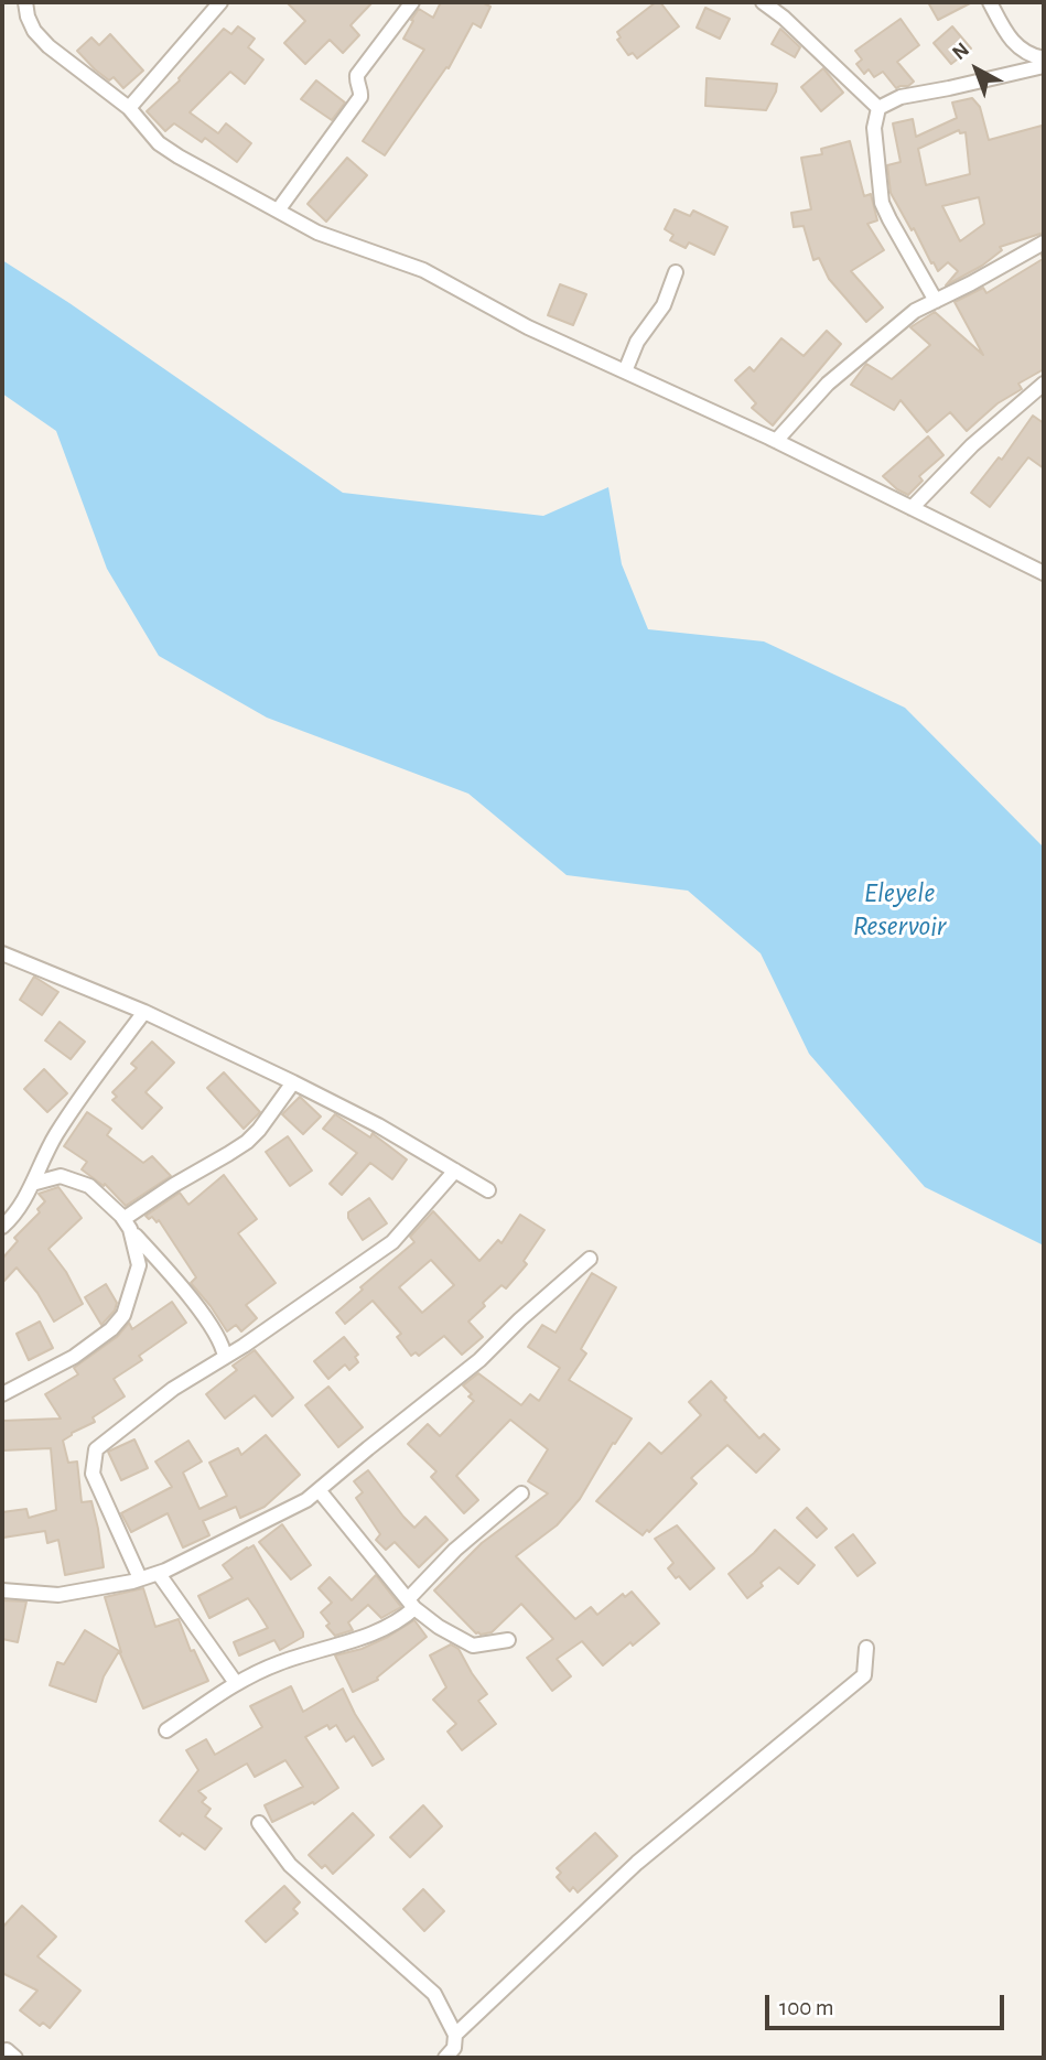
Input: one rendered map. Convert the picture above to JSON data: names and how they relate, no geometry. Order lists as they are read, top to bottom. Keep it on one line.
{"water":["Eleyele Reservoir"],"scale_bar":"100 m","north":"top left"}
